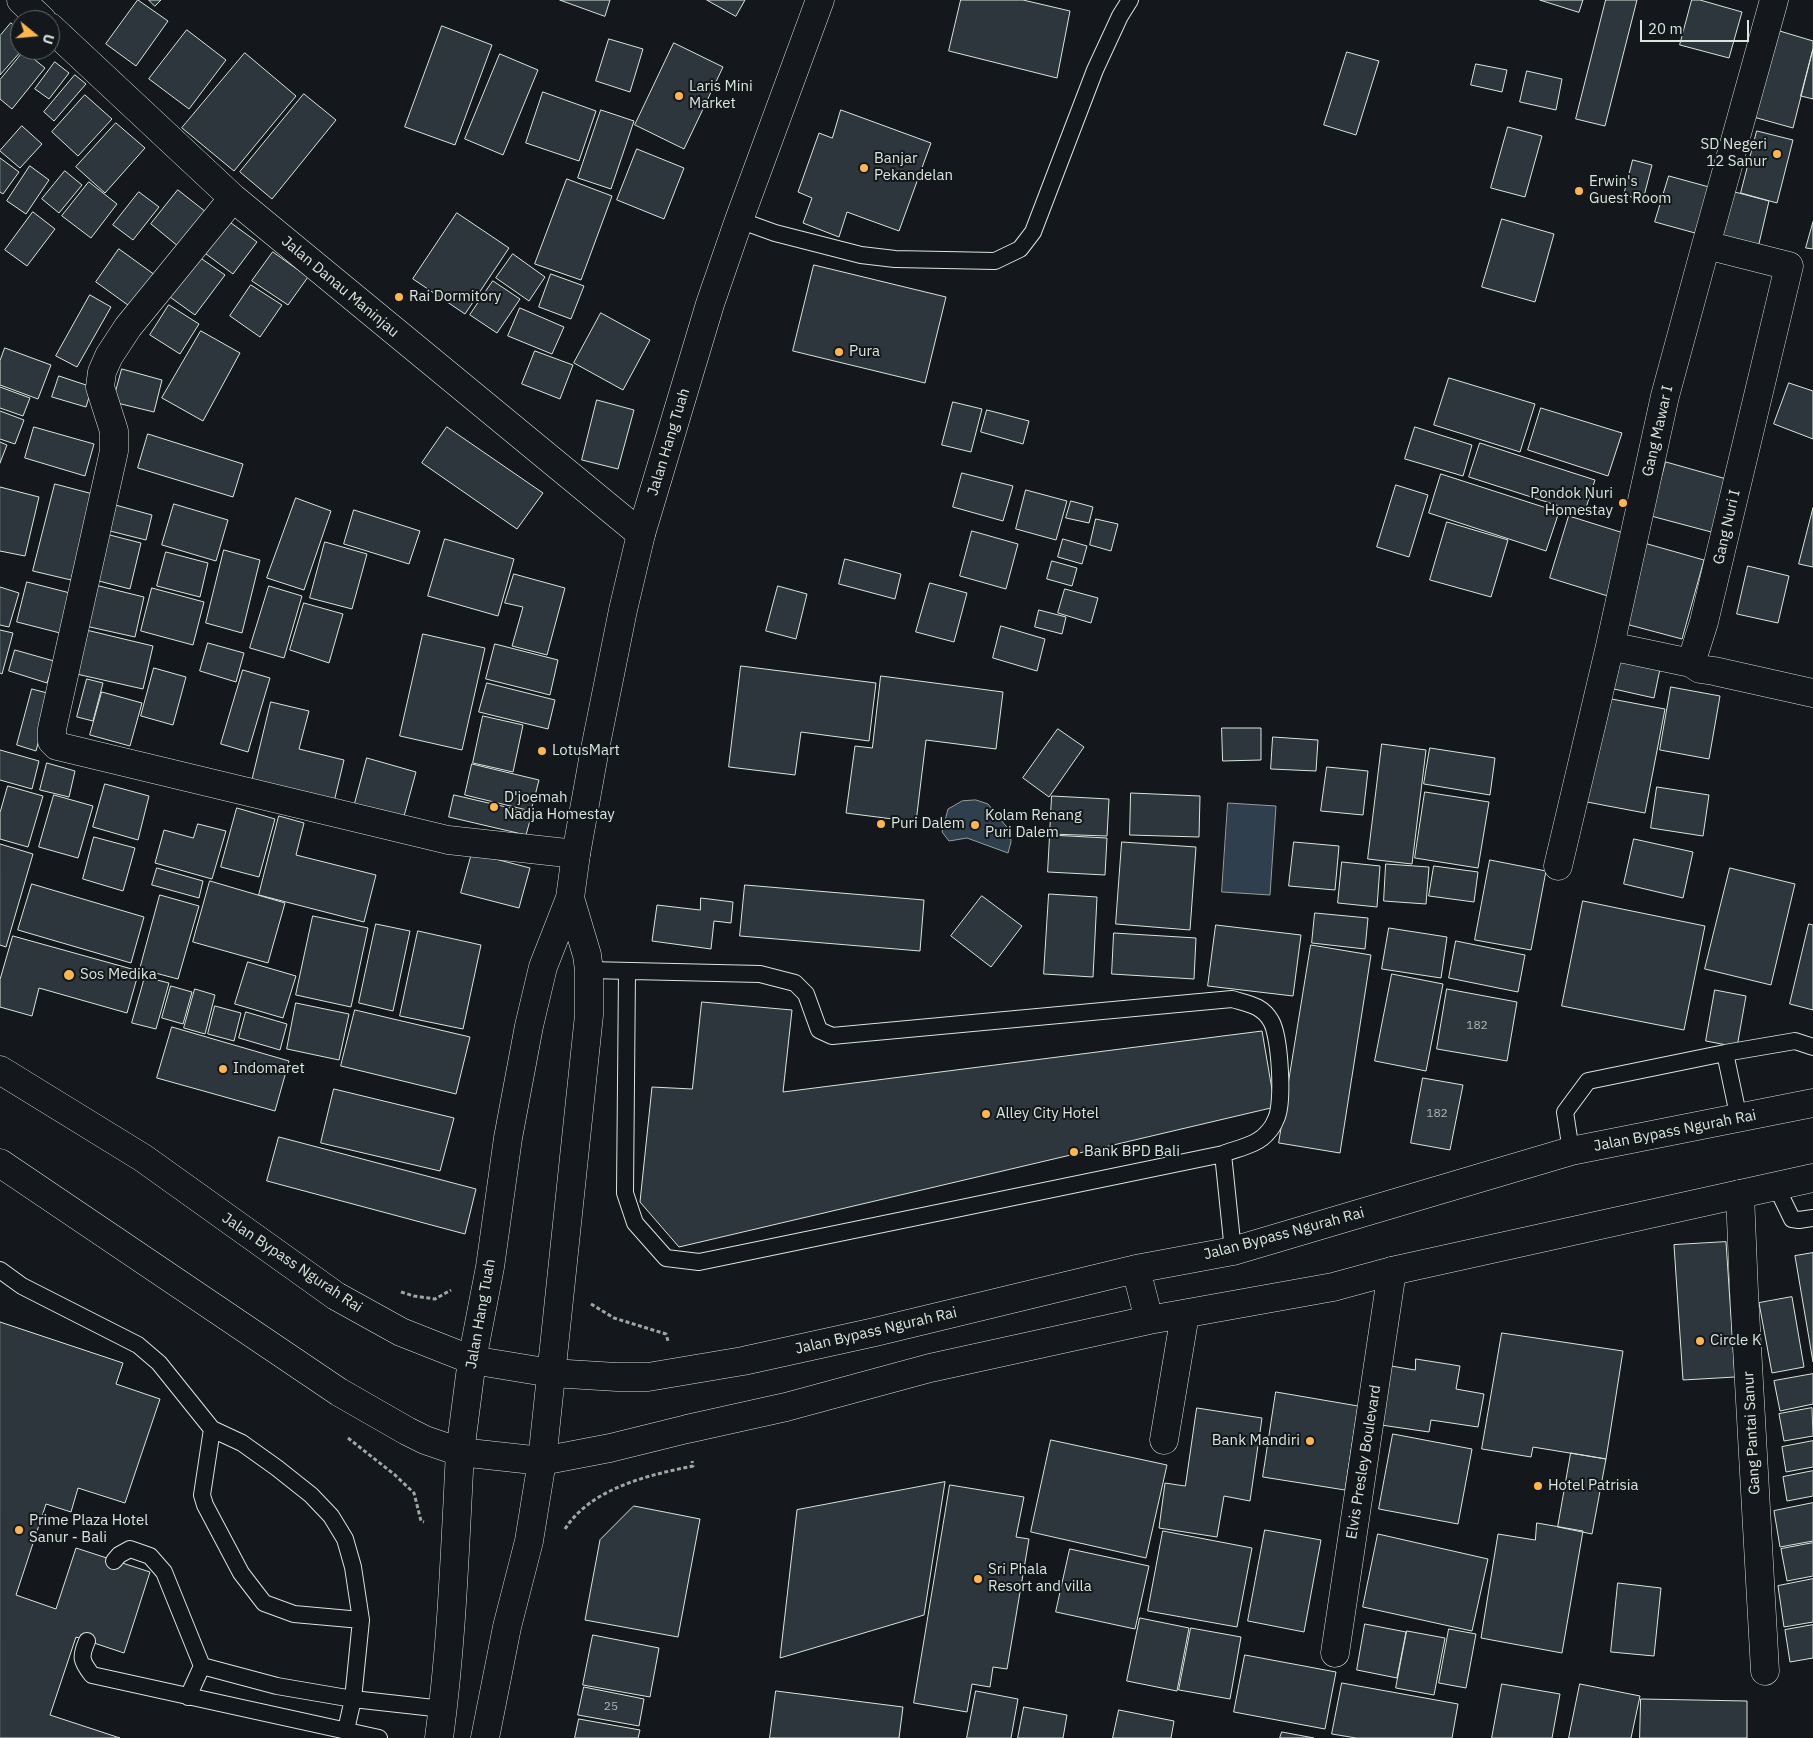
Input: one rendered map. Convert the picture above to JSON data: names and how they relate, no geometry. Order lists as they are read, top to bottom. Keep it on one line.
{"streets":{"main road":["Jalan Danau Maninjau","Gang Mawar I","Jalan Hang Tuah","Gang Nuri I","Jalan Bypass Ngurah Rai","Gang Pantai Sanur","Elvis Presley Boulevard"]},"crossings":[["Jalan Danau Maninjau","Jalan Hang Tuah"],["Gang Mawar I","Gang Nuri I"],["Jalan Hang Tuah","Jalan Bypass Ngurah Rai"]],"places":["Laris Mini Market","SD Negeri 12 Sanur","Banjar Pekandelan","Erwin's Guest Room","Rai Dormitory","Pura","Pondok Nuri Homestay","LotusMart","D'joemah Nadja Homestay","Puri Dalem","Kolam Renang Puri Dalem","Sos Medika","Indomaret","Alley City Hotel","Bank BPD Bali","Circle K","Bank Mandiri","Hotel Patrisia","Prime Plaza Hotel Sanur - Bali","Sri Phala Resort and villa"],"house_numbers":["182","182","25"],"scale_bar":"20 m","north":"right"}
